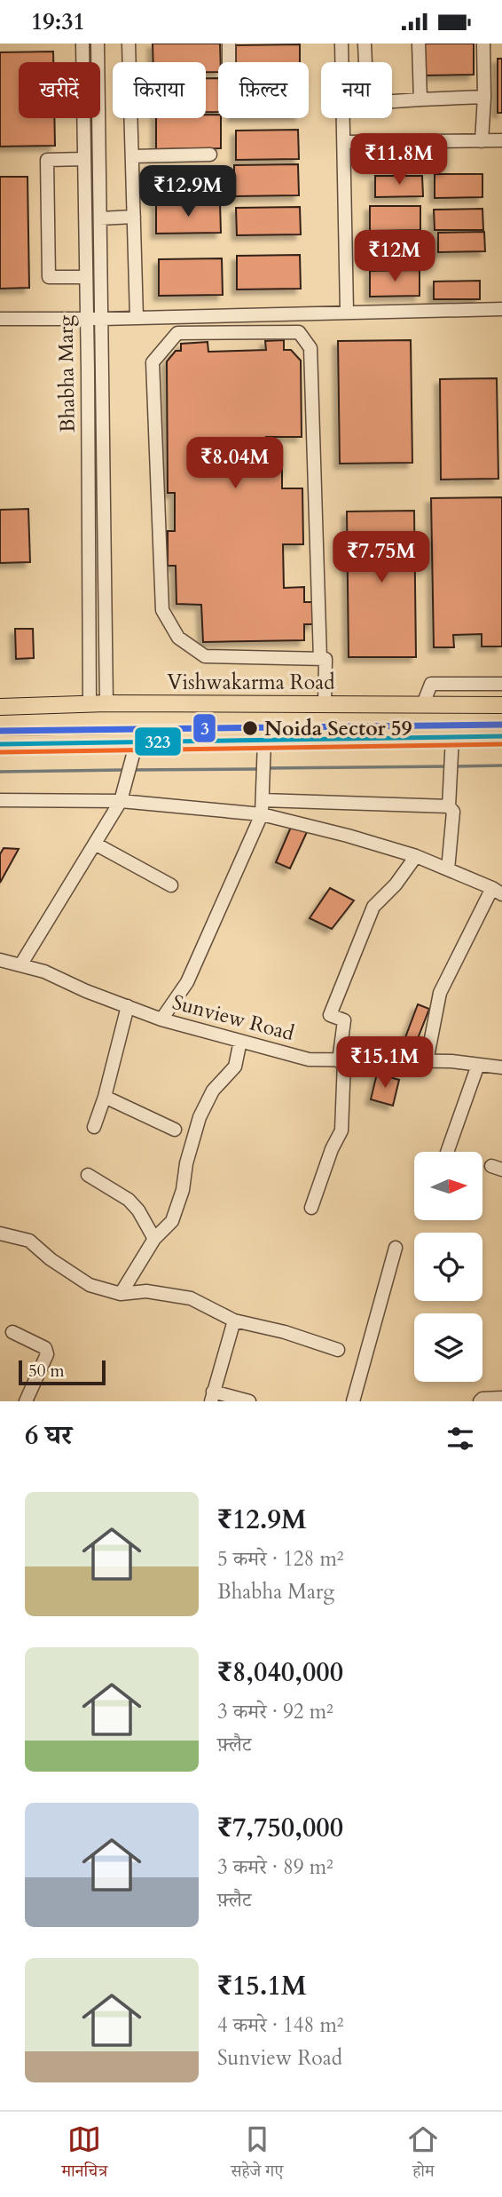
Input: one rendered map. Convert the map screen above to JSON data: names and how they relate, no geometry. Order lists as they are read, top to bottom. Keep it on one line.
{"streets":{"main road":["Vishwakarma Road"],"street":["Bhabha Marg","Sunview Road"]},"crossings":[["Bhabha Marg","Vishwakarma Road"]],"places":["Noida Sector 59"],"lines":["metro line 3","transit line 323"],"scale_bar":"50 m","north":"right","page":{"status":"19:31","chip":["खरीदें","किराया","फ़िल्टर","नया"],"price":["₹11.8M","₹12.9M","₹12M","₹8.04M","₹7.75M","₹15.1M"],"scale":"50 m","heading":"6 घर","list":[{"name":"₹12.9M","note":"5 कमरे · 128 m² · Bhabha Marg"},{"name":"₹8,040,000","note":"3 कमरे · 92 m² · फ़्लैट"},{"name":"₹7,750,000","note":"3 कमरे · 89 m² · फ़्लैट"},{"name":"₹15.1M","note":"4 कमरे · 148 m² · Sunview Road"}],"tabs":["मानचित्र","सहेजे गए","होम"]}}
